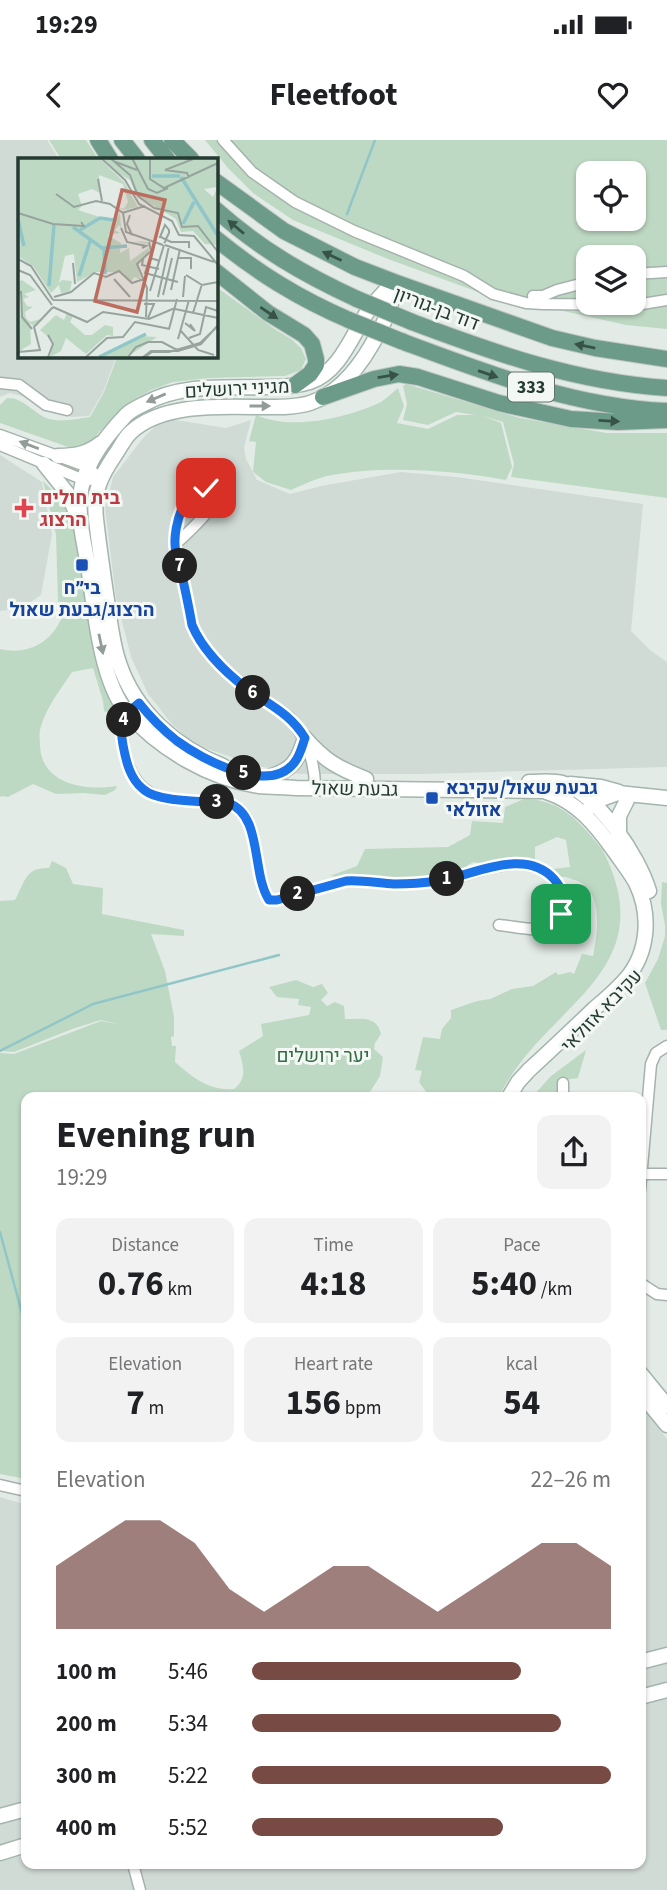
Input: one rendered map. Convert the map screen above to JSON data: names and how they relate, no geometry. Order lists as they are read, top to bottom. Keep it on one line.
{"streets":{"main road":["דוד בן-גוריון","333"],"street":["מגיני ירושלים","גבעת שאול","עקיבא אזולאי"]},"crossings":[["מגיני ירושלים","גבעת שאול"],["גבעת שאול","עקיבא אזולאי"]],"parks":["יער ירושלים"],"places":{"health":["בית חולים הרצוג"],"transit":["בי״ח הרצוג/גבעת שאול","גבעת שאול/עקיבא אזולאי"]},"page":{"status":"19:29","header":"Fleetfoot","pins":["7","6","4","5","3","1","2"],"heading":["Evening run","19:29"],"stats":[["Distance","0.76 km"],["Time","4:18"],["Pace","5:40 /km"],["Elevation","7 m"],["Heart rate","156 bpm"],["kcal","54"]],"chart":["Elevation","22–26 m"],"list":[{"name":"100 m","note":"5:46"},{"name":"200 m","note":"5:34"},{"name":"300 m","note":"5:22"},{"name":"400 m","note":"5:52"}]}}
